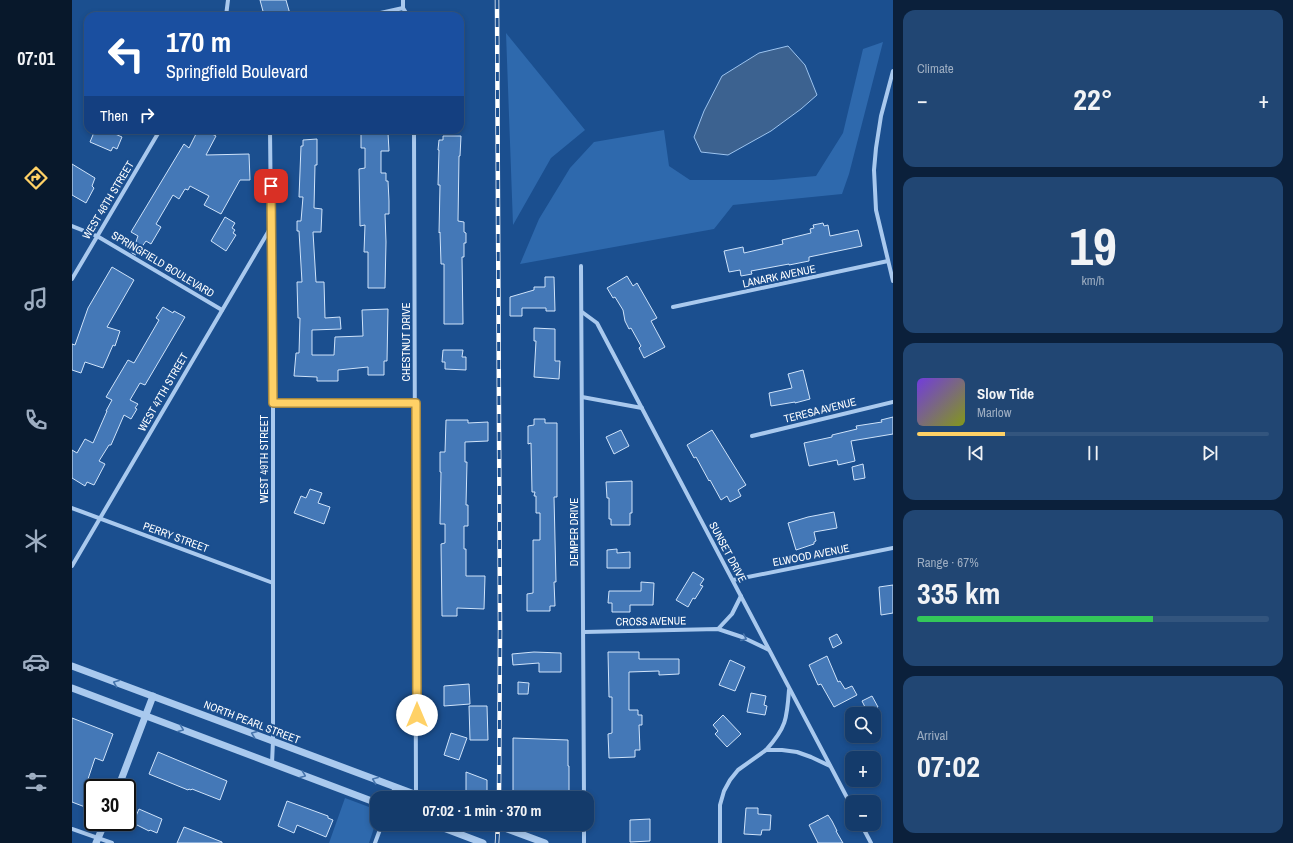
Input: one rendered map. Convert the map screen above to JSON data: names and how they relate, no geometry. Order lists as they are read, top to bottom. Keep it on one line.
{"streets":{"street":["WEST 46TH STREET","SPRINGFIELD BOULEVARD","LANARK AVENUE","CHESTNUT DRIVE","WEST 47TH STREET","TERESA AVENUE","WEST 49TH STREET","DEMPER DRIVE","PERRY STREET","SUNSET DRIVE","ELWOOD AVENUE","CROSS AVENUE","NORTH PEARL STREET"]},"crossings":[["WEST 46TH STREET","SPRINGFIELD BOULEVARD"],["SPRINGFIELD BOULEVARD","WEST 47TH STREET"],["WEST 47TH STREET","WEST 49TH STREET"],["WEST 47TH STREET","PERRY STREET"],["WEST 49TH STREET","PERRY STREET"],["WEST 49TH STREET","NORTH PEARL STREET"],["DEMPER DRIVE","SUNSET DRIVE"],["DEMPER DRIVE","CROSS AVENUE"],["SUNSET DRIVE","ELWOOD AVENUE"],["SUNSET DRIVE","CROSS AVENUE"]],"page":{"tabs":"07:01","tile":["Climate",["19","km/h"],["Range · 67%","335 km"],["Arrival","07:02"]],"turn":["170 m","Springfield Boulevard"],"heat":["−","22°","+"],"then":"Then","song":["Slow Tide","Marlow"],"map_buttons":["+","−"],"limit":"30","trip":"07:02 · 1 min · 370 m"}}
